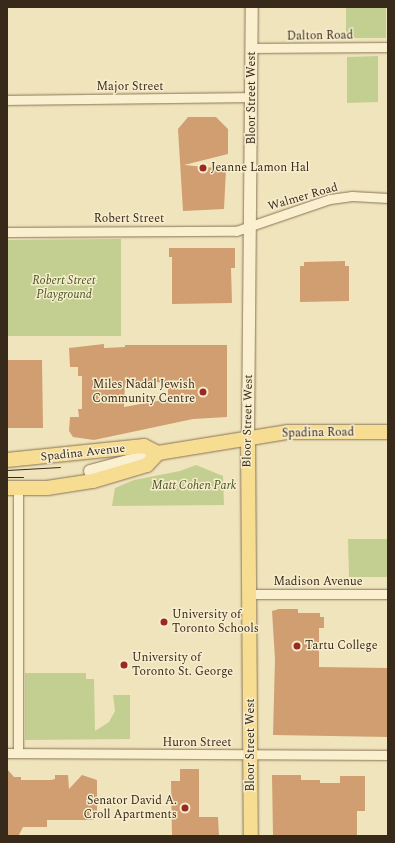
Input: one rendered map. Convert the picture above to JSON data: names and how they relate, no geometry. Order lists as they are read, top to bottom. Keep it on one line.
{"streets":{"main road":["Bloor Street West","Spadina Road","Spadina Avenue"],"street":["Dalton Road","Major Street","Walmer Road","Robert Street","Madison Avenue","Huron Street"]},"crossings":[["Dalton Road","Bloor Street West"],["Major Street","Bloor Street West"],["Bloor Street West","Walmer Road"],["Bloor Street West","Robert Street"],["Bloor Street West","Spadina Road"],["Bloor Street West","Spadina Avenue"],["Bloor Street West","Madison Avenue"],["Bloor Street West","Huron Street"],["Walmer Road","Robert Street"],["Spadina Road","Spadina Avenue"]],"parks":["Robert Street Playground","Matt Cohen Park"],"places":["Jeanne Lamon Hal","Miles Nadal Jewish Community Centre","University of Toronto Schools","Tartu College","University of Toronto St. George","Senator David A. Croll Apartments"]}
